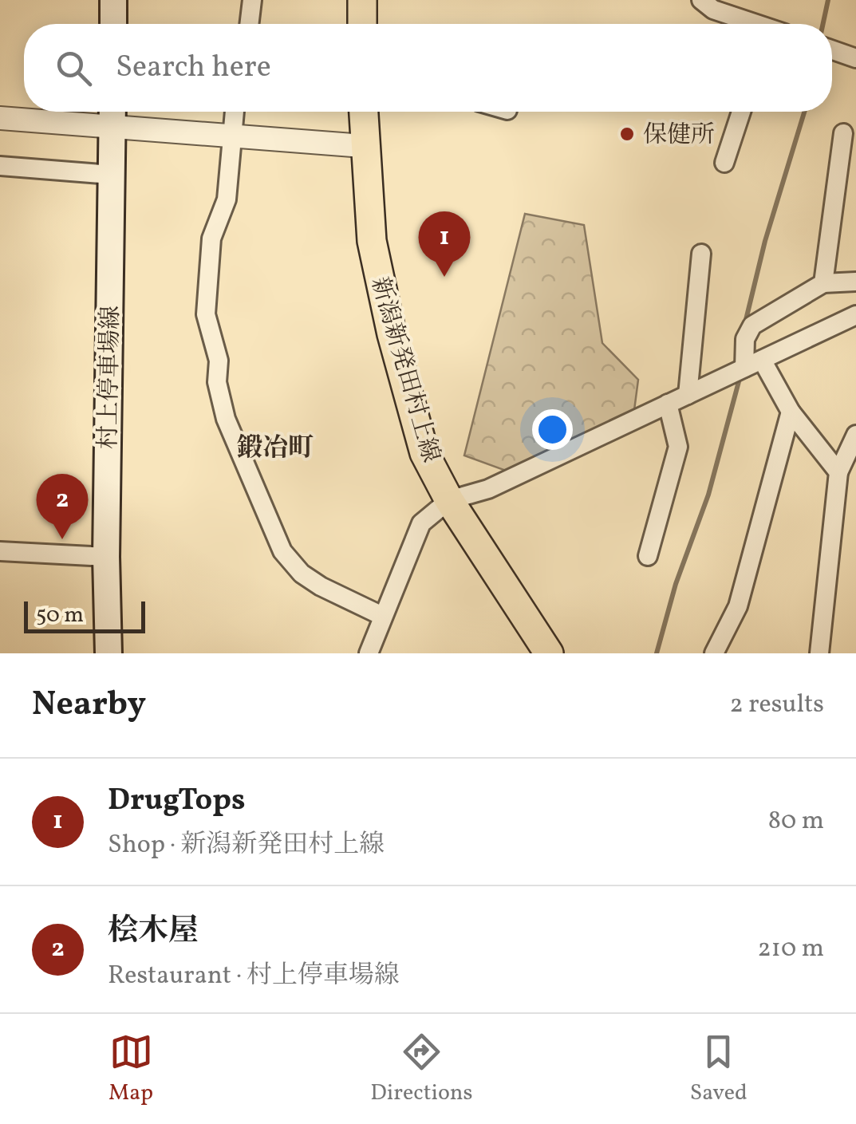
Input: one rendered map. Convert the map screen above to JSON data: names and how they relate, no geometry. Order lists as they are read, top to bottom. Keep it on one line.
{"streets":{"main road":["新潟新発田村上線","村上停車場線"]},"districts":["鍛冶町"],"places":["保健所"],"scale_bar":"50 m","page":{"search":"Search here","pins":["1","2"],"scale":"50 m","heading":["Nearby","2 results"],"list":[{"mark":"1","name":"DrugTops","note":"Shop · 新潟新発田村上線","value":"80 m"},{"mark":"2","name":"桧木屋","note":"Restaurant · 村上停車場線","value":"210 m"}],"nav":["Map","Directions","Saved"]}}
